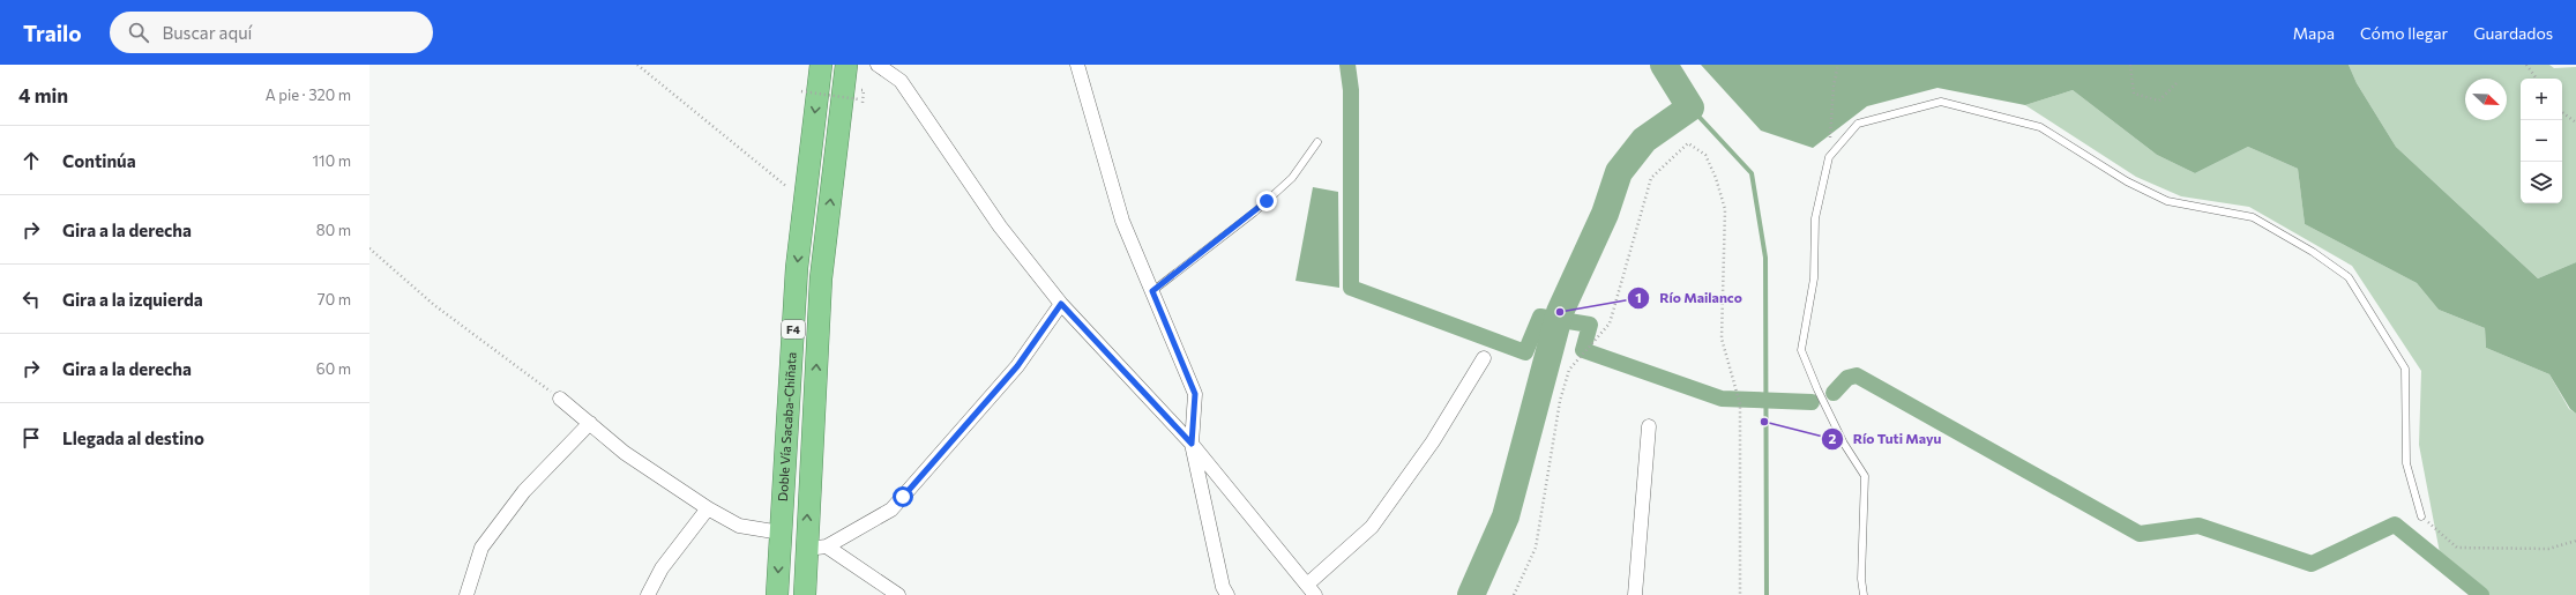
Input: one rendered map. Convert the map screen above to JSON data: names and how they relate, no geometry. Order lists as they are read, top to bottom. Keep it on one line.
{"streets":{"highway":["F4","Doble Vía Sacaba-Chiñata"]},"places":["Río Mailanco","Río Tuti Mayu"],"north":"bottom right","page":{"header":"Trailo","search":"Buscar aquí","nav":["Mapa","Cómo llegar","Guardados"],"heading":["4 min","A pie · 320 m"],"map_buttons":["+","−"],"list":[["Continúa","110 m"],["Gira a la derecha","80 m"],["Gira a la izquierda","70 m"],["Gira a la derecha","60 m"],"Llegada al destino"]}}
